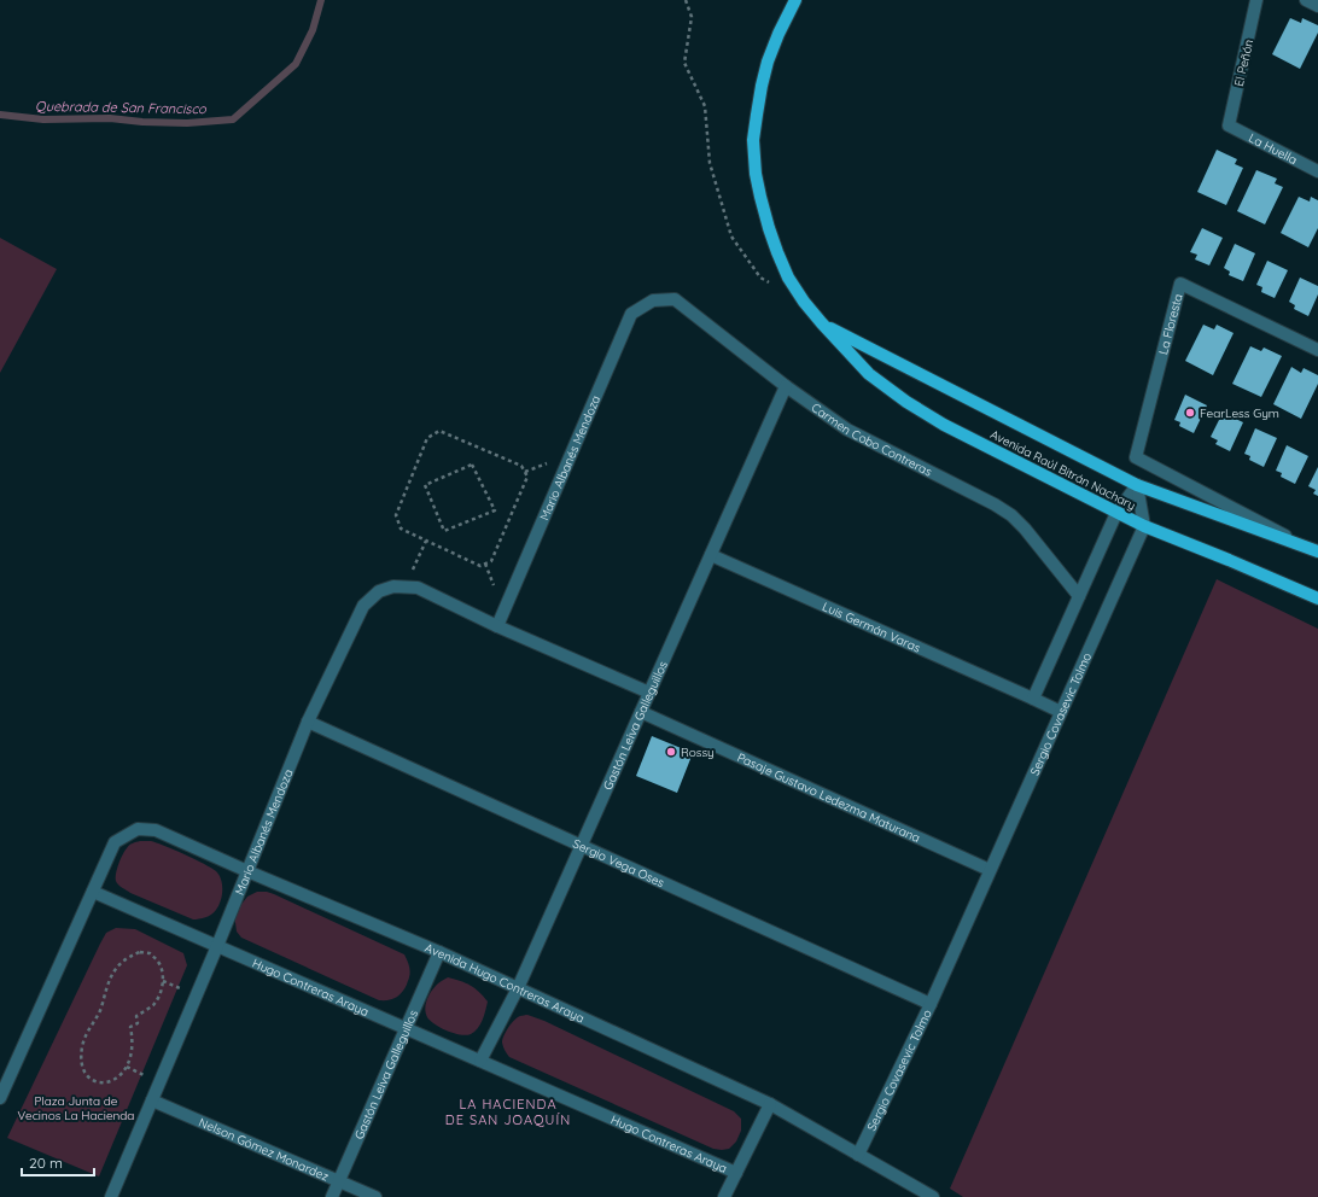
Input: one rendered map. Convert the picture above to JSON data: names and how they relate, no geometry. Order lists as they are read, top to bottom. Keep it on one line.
{"streets":{"main road":["Avenida Raúl Bitrán Nachary"],"street":["El Peñón","La Huella","La Floresta","Carmen Cobo Contreras","Mario Albanés Mendoza","Luis Germán Varas","Sergio Covasevic Tolmo","Gastón Leiva Galleguillos","Pasaje Gustavo Ledezma Maturana","Sergio Vega Oses","Avenida Hugo Contreras Araya","Hugo Contreras Araya","Nelson Gómez Monardez"]},"crossings":[["El Peñón","La Huella"],["La Floresta","Avenida Raúl Bitrán Nachary"],["Carmen Cobo Contreras","Mario Albanés Mendoza"],["Carmen Cobo Contreras","Gastón Leiva Galleguillos"],["Mario Albanés Mendoza","Gastón Leiva Galleguillos"],["Mario Albanés Mendoza","Sergio Vega Oses"],["Mario Albanés Mendoza","Avenida Hugo Contreras Araya"],["Mario Albanés Mendoza","Hugo Contreras Araya"],["Mario Albanés Mendoza","Nelson Gómez Monardez"],["Avenida Raúl Bitrán Nachary","Sergio Covasevic Tolmo"],["Luis Germán Varas","Sergio Covasevic Tolmo"],["Luis Germán Varas","Gastón Leiva Galleguillos"],["Sergio Covasevic Tolmo","Pasaje Gustavo Ledezma Maturana"],["Sergio Covasevic Tolmo","Sergio Vega Oses"],["Sergio Covasevic Tolmo","Avenida Hugo Contreras Araya"],["Gastón Leiva Galleguillos","Pasaje Gustavo Ledezma Maturana"],["Gastón Leiva Galleguillos","Sergio Vega Oses"],["Gastón Leiva Galleguillos","Avenida Hugo Contreras Araya"],["Gastón Leiva Galleguillos","Hugo Contreras Araya"],["Gastón Leiva Galleguillos","Nelson Gómez Monardez"],["Avenida Hugo Contreras Araya","Hugo Contreras Araya"]],"districts":["LA HACIENDA DE SAN JOAQUÍN"],"water":["Quebrada de San Francisco"],"parks":["Plaza Junta de Vecinos La Hacienda"],"places":["FearLess Gym","Rossy"],"scale_bar":"20 m"}
